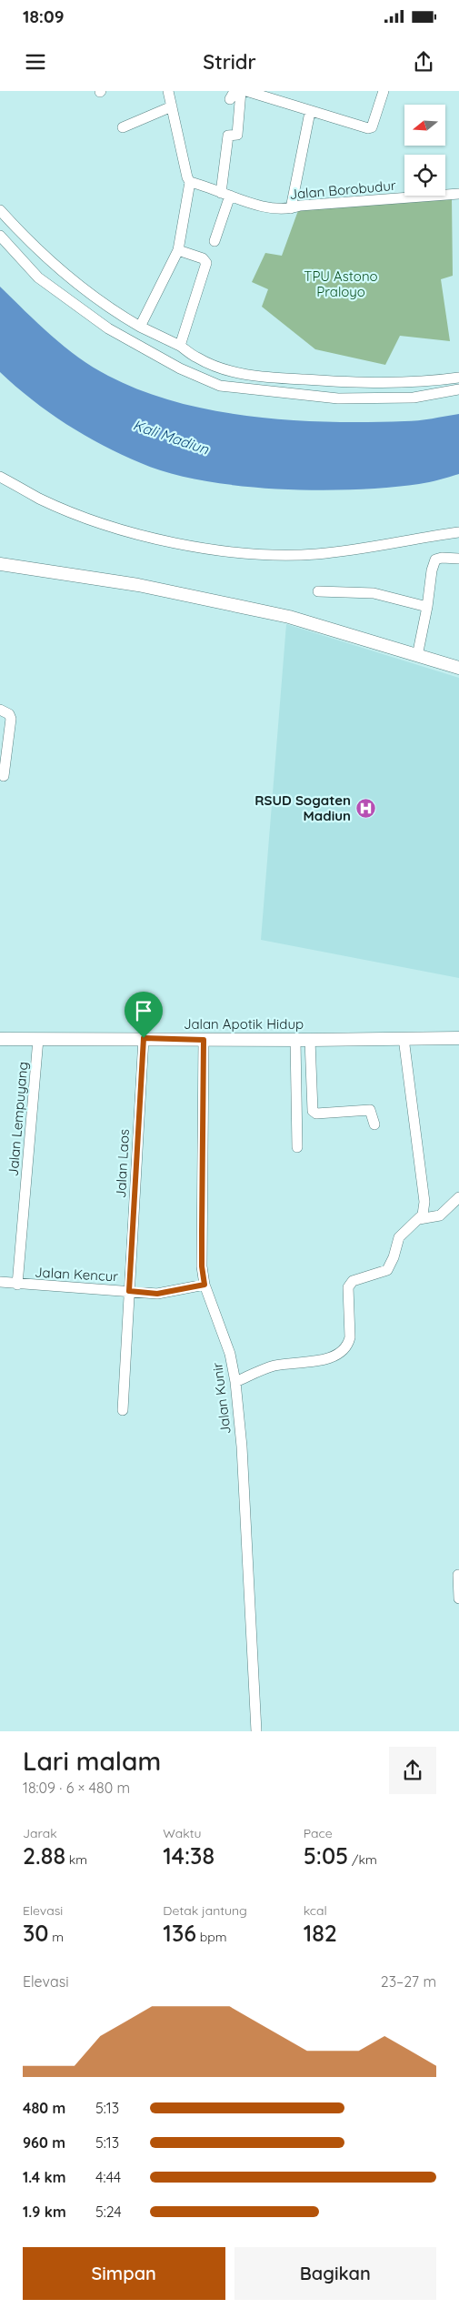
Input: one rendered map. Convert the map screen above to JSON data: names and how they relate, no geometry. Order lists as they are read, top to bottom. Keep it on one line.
{"streets":{"street":["Jalan Borobudur","Jalan Apotik Hidup","Jalan Lempuyang","Jalan Laos","Jalan Kencur","Jalan Kunir"]},"crossings":[["Jalan Apotik Hidup","Jalan Lempuyang"],["Jalan Apotik Hidup","Jalan Laos"],["Jalan Apotik Hidup","Jalan Kunir"],["Jalan Lempuyang","Jalan Kencur"],["Jalan Laos","Jalan Kencur"],["Jalan Kencur","Jalan Kunir"]],"water":["Kali Madiun"],"parks":["TPU Astono Praloyo"],"places":{"hospital":["RSUD Sogaten Madiun"]},"north":"left","page":{"status":"18:09","header":"Stridr","heading":["Lari malam","18:09 · 6 × 480 m"],"stats":[["Jarak","2.88 km"],["Waktu","14:38"],["Pace","5:05 /km"],["Elevasi","30 m"],["Detak jantung","136 bpm"],["kcal","182"]],"chart":["Elevasi","23–27 m"],"list":[{"name":"480 m","note":"5:13"},{"name":"960 m","note":"5:13"},{"name":"1.4 km","note":"4:44"},{"name":"1.9 km","note":"5:24"}],"buttons":["Simpan","Bagikan"]}}
